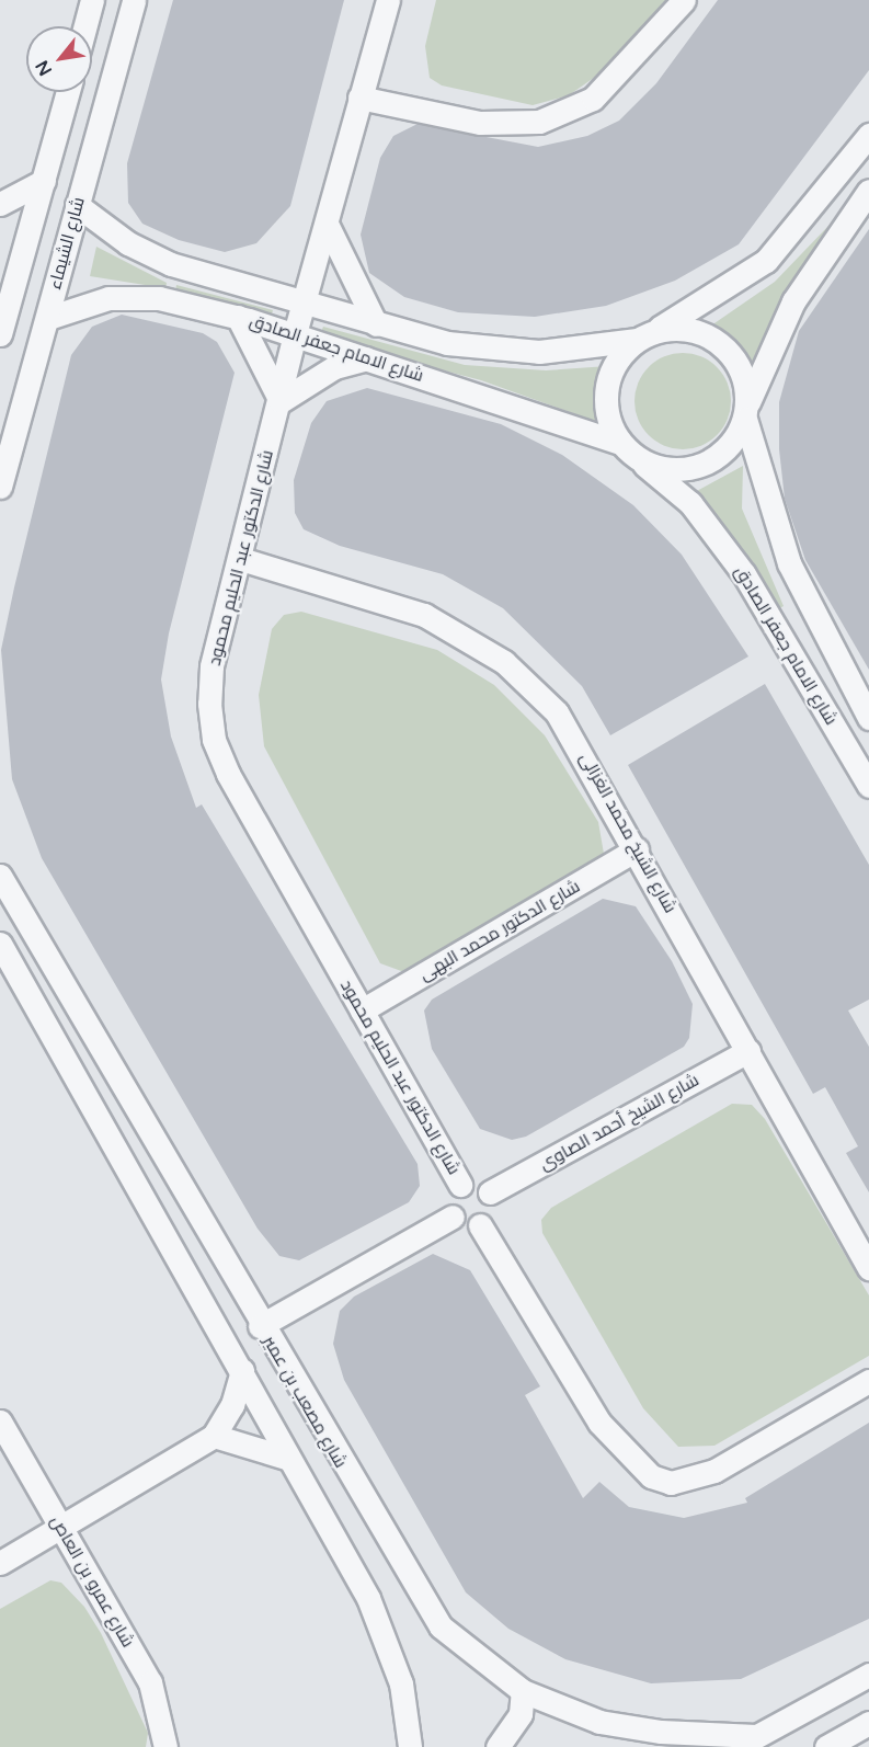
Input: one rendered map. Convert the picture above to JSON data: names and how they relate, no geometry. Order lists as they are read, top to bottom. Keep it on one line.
{"streets":{"street":["شارع الشيماء","شارع الامام جعفر الصادق","شارع الدكتور عبد الحليم محمود","شارع الشيخ محمد الغزالى","شارع الدكتور محمد البهى","شارع الشيخ أحمد الصاوى","شارع مصعب بن عمير","شارع عمرو بن العاص"]},"crossings":[["شارع الشيماء","شارع الامام جعفر الصادق"],["شارع الامام جعفر الصادق","شارع الدكتور عبد الحليم محمود"],["شارع الدكتور عبد الحليم محمود","شارع الشيخ محمد الغزالى"],["شارع الدكتور عبد الحليم محمود","شارع الدكتور محمد البهى"],["شارع الدكتور عبد الحليم محمود","شارع الشيخ أحمد الصاوى"],["شارع الشيخ محمد الغزالى","شارع الدكتور محمد البهى"],["شارع الشيخ محمد الغزالى","شارع الشيخ أحمد الصاوى"]],"north":"bottom left"}
